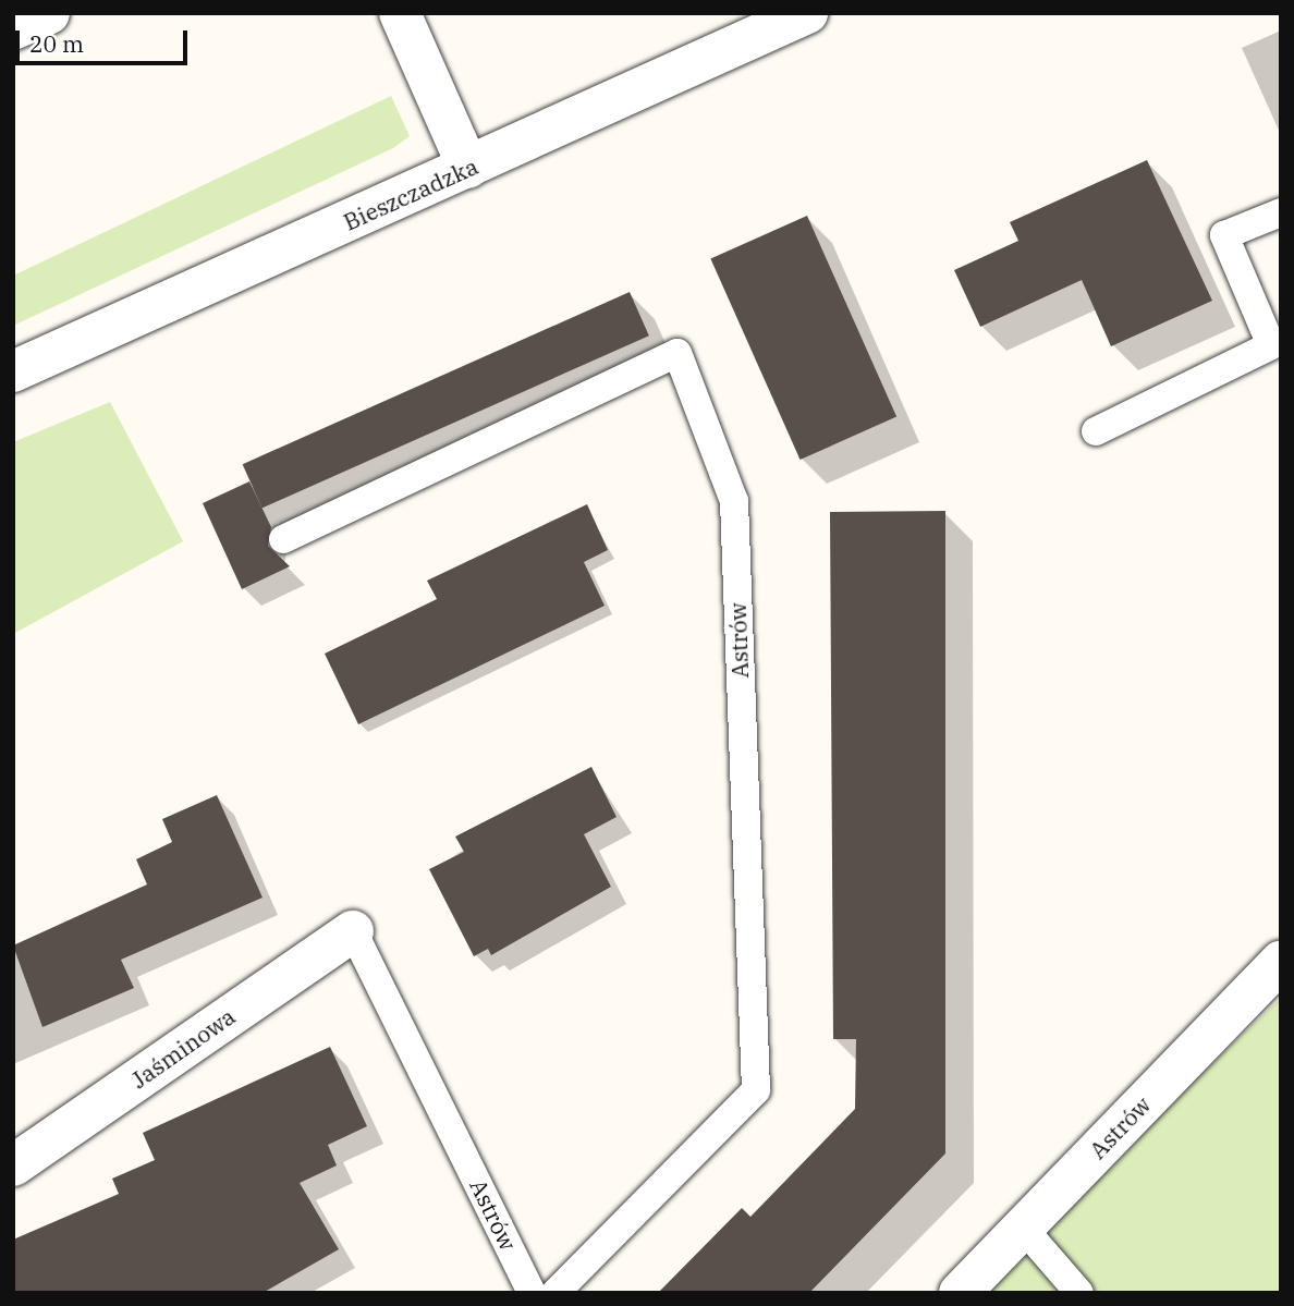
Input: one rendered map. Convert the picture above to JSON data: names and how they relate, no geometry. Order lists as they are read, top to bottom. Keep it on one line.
{"streets":{"street":["Bieszczadzka","Astrów","Jaśminowa"]},"crossings":[["Astrów","Jaśminowa"]],"scale_bar":"20 m"}
